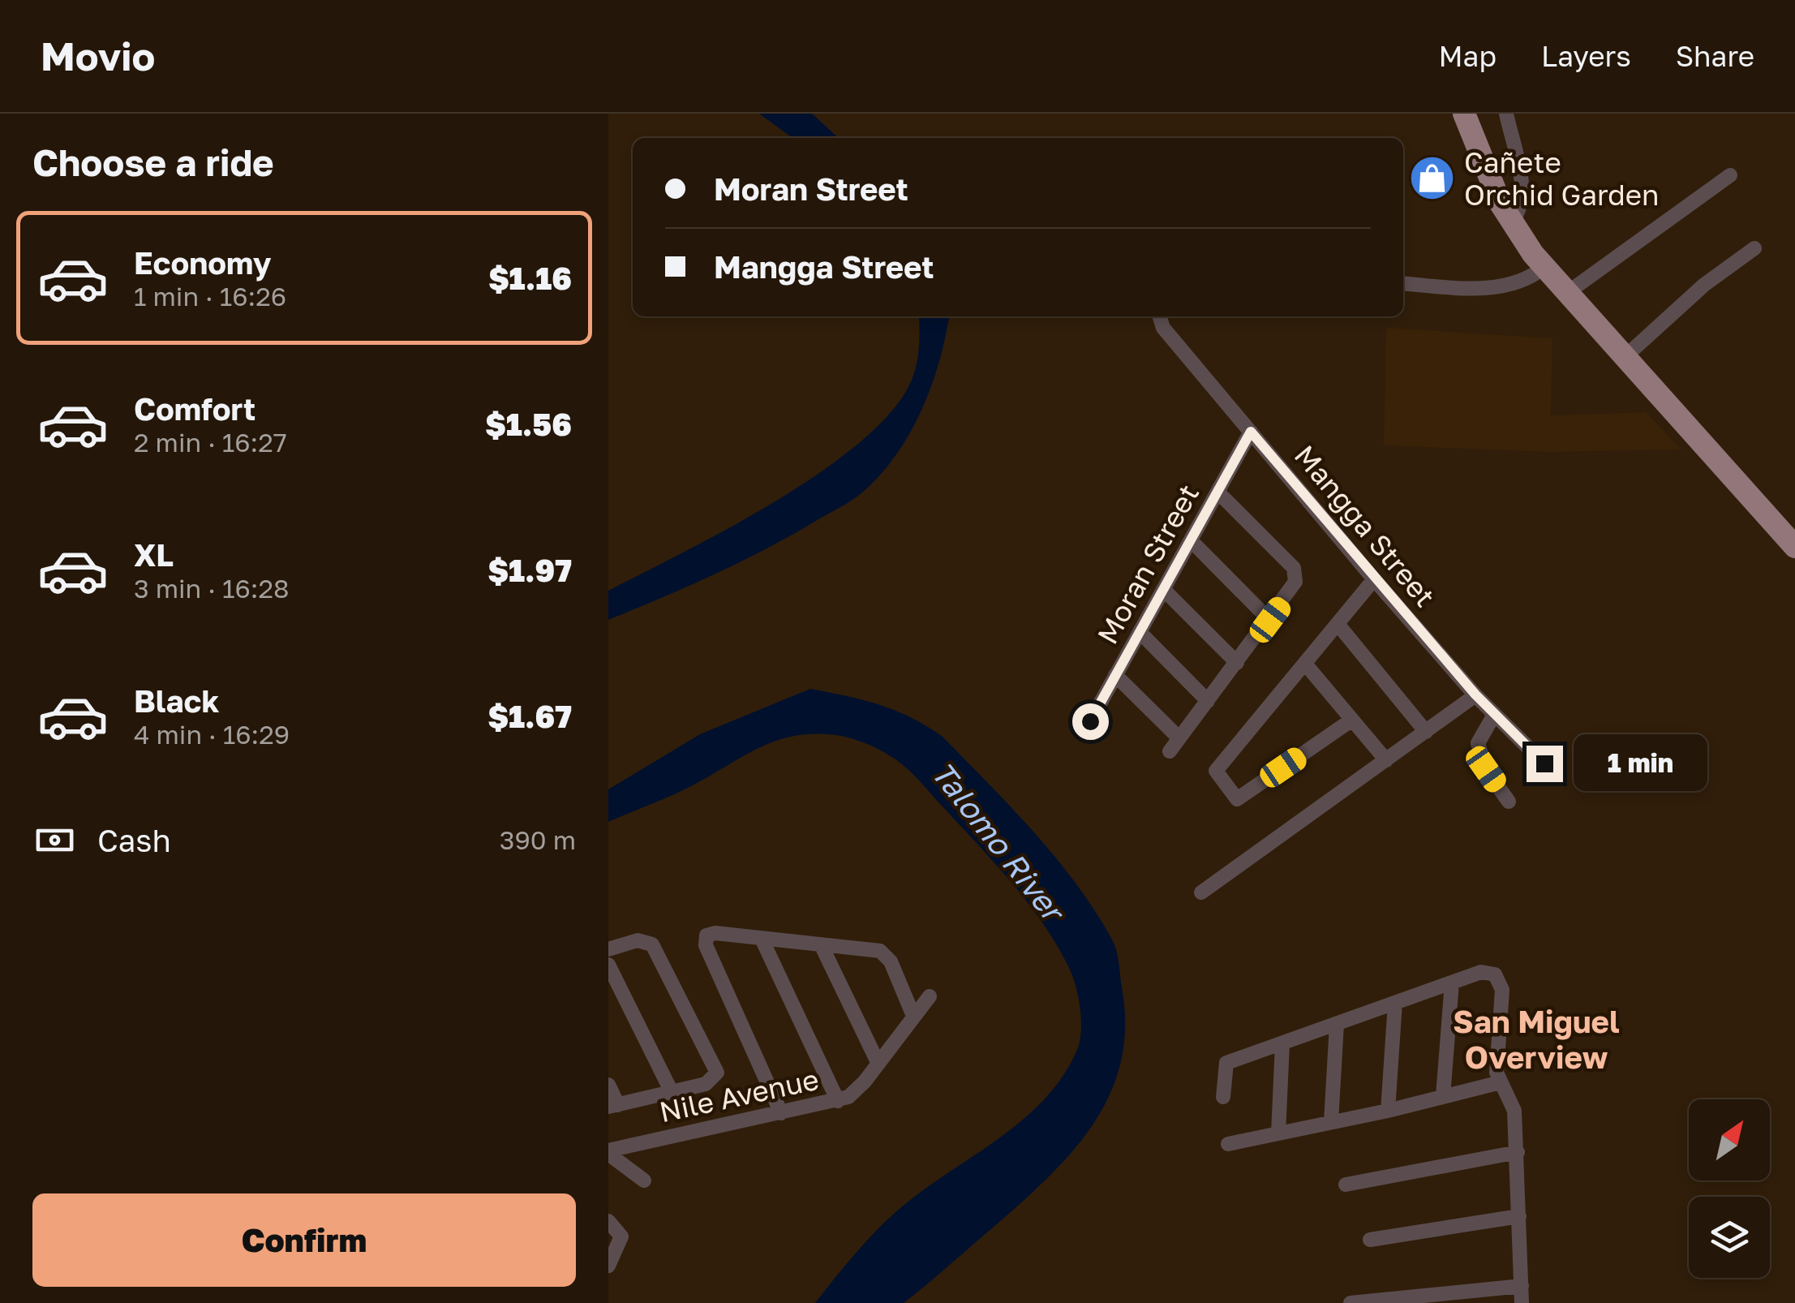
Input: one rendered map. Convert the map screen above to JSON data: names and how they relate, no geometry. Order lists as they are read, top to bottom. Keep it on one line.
{"streets":{"street":["Mangga Street","Moran Street","Nile Avenue"]},"crossings":[["Mangga Street","Moran Street"]],"districts":["San Miguel Overview"],"water":["Talomo River"],"places":{"shop":["Cañete Orchid Garden"]},"north":"top right","page":{"header":"Movio","nav":["Map","Layers","Share"],"heading":"Choose a ride","banner":["Moran Street","Mangga Street"],"list":[{"name":"Economy","note":"1 min · 16:26","value":"$1.16"},{"name":"Comfort","note":"2 min · 16:27","value":"$1.56"},{"name":"XL","note":"3 min · 16:28","value":"$1.97"},{"name":"Black","note":"4 min · 16:29","value":"$1.67"}],"bubble":"1 min","pay":["Cash","390 m"],"buttons":"Confirm"}}
